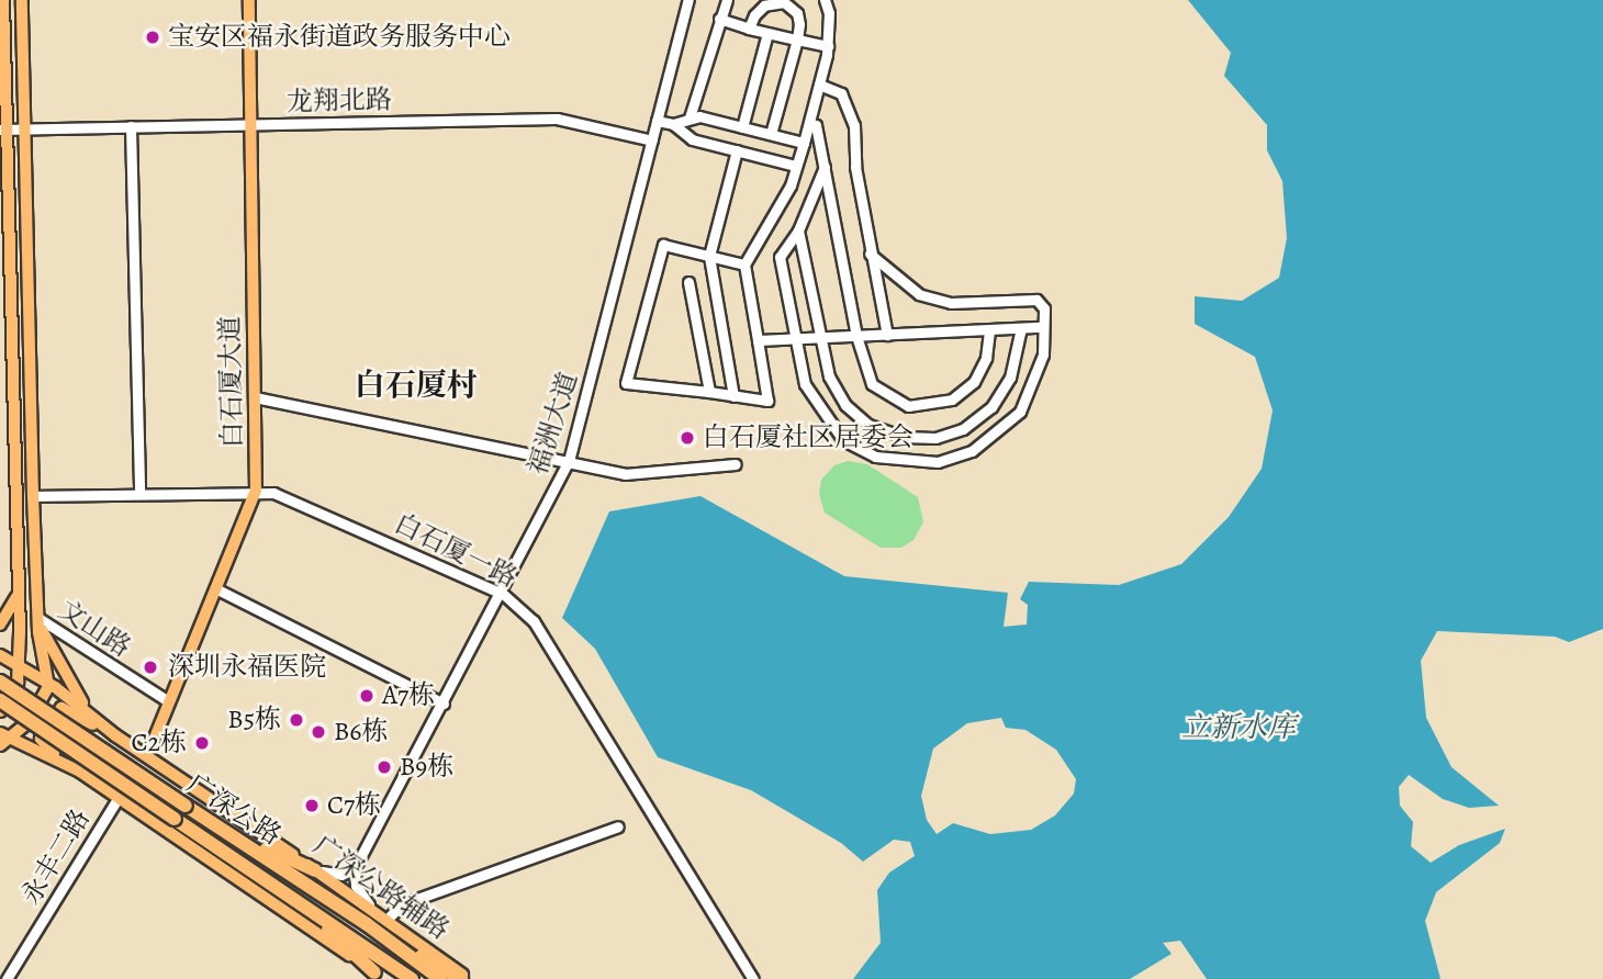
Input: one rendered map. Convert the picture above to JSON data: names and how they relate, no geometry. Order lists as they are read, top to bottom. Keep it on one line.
{"streets":{"highway":["广深公路"],"main road":["白石厦大道","广深公路辅路"],"street":["龙翔北路","福洲大道","白石厦一路","文山路","永丰二路"]},"crossings":[["龙翔北路","白石厦大道"],["龙翔北路","福洲大道"],["白石厦大道","白石厦一路"],["白石厦大道","文山路"],["福洲大道","白石厦一路"]],"districts":["白石厦村"],"water":["立新水库"],"places":["宝安区福永街道政务服务中心","白石厦社区居委会","深圳永福医院","A7栋","B5栋","B6栋","C2栋","B9栋","C7栋"]}
